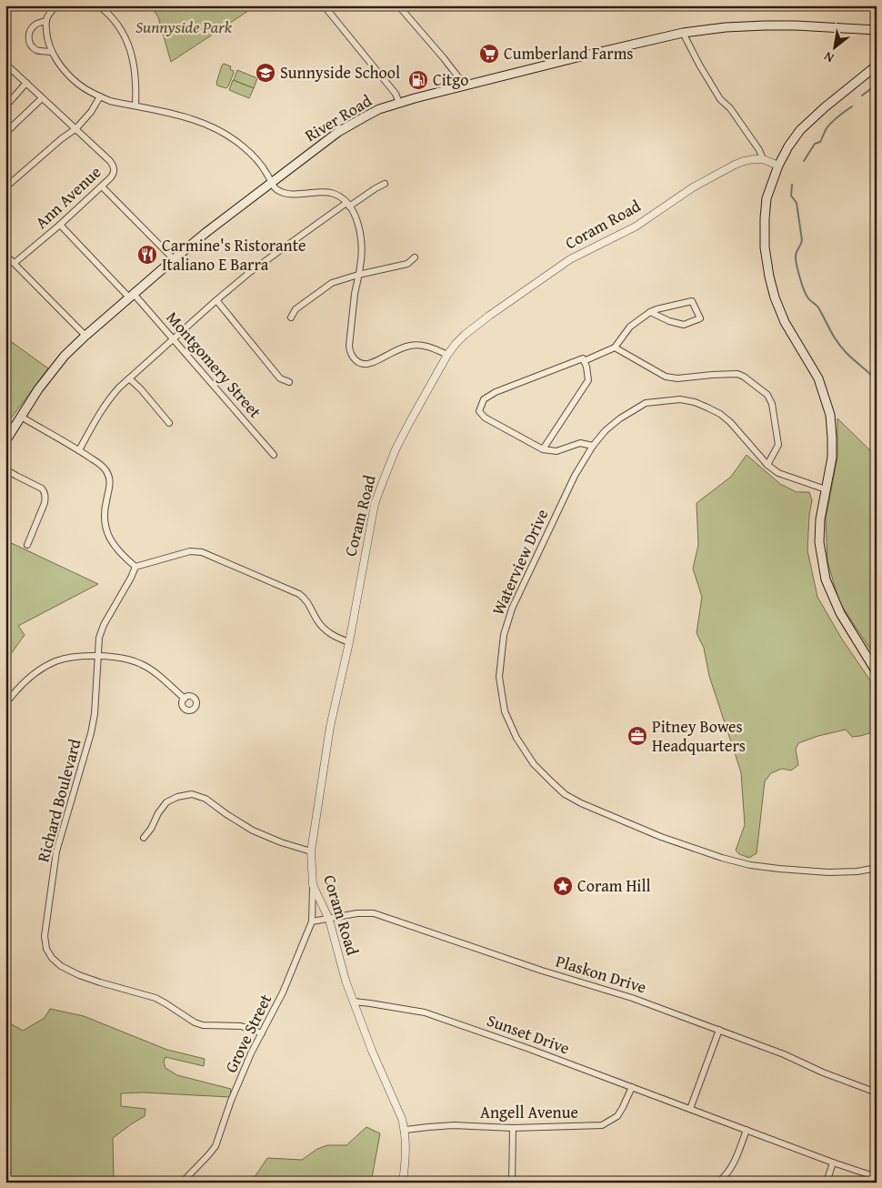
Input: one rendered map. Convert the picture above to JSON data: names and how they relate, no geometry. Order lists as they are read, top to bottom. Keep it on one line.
{"streets":{"main road":["River Road"],"street":["Ann Avenue","Coram Road","Montgomery Street","Waterview Drive","Richard Boulevard","Plaskon Drive","Grove Street","Sunset Drive","Angell Avenue"]},"crossings":[["River Road","Montgomery Street"],["Ann Avenue","Montgomery Street"],["Coram Road","Plaskon Drive"],["Coram Road","Grove Street"],["Coram Road","Sunset Drive"],["Coram Road","Angell Avenue"],["Richard Boulevard","Grove Street"],["Plaskon Drive","Grove Street"],["Sunset Drive","Angell Avenue"]],"parks":["Sunnyside Park"],"places":{"supermarket":["Cumberland Farms"],"school or university":["Sunnyside School"],"fuel station":["Citgo"],"restaurant":["Carmine's Ristorante Italiano E Barra"],"office":["Pitney Bowes Headquarters"],"place":["Coram Hill"]},"north":"bottom left"}
